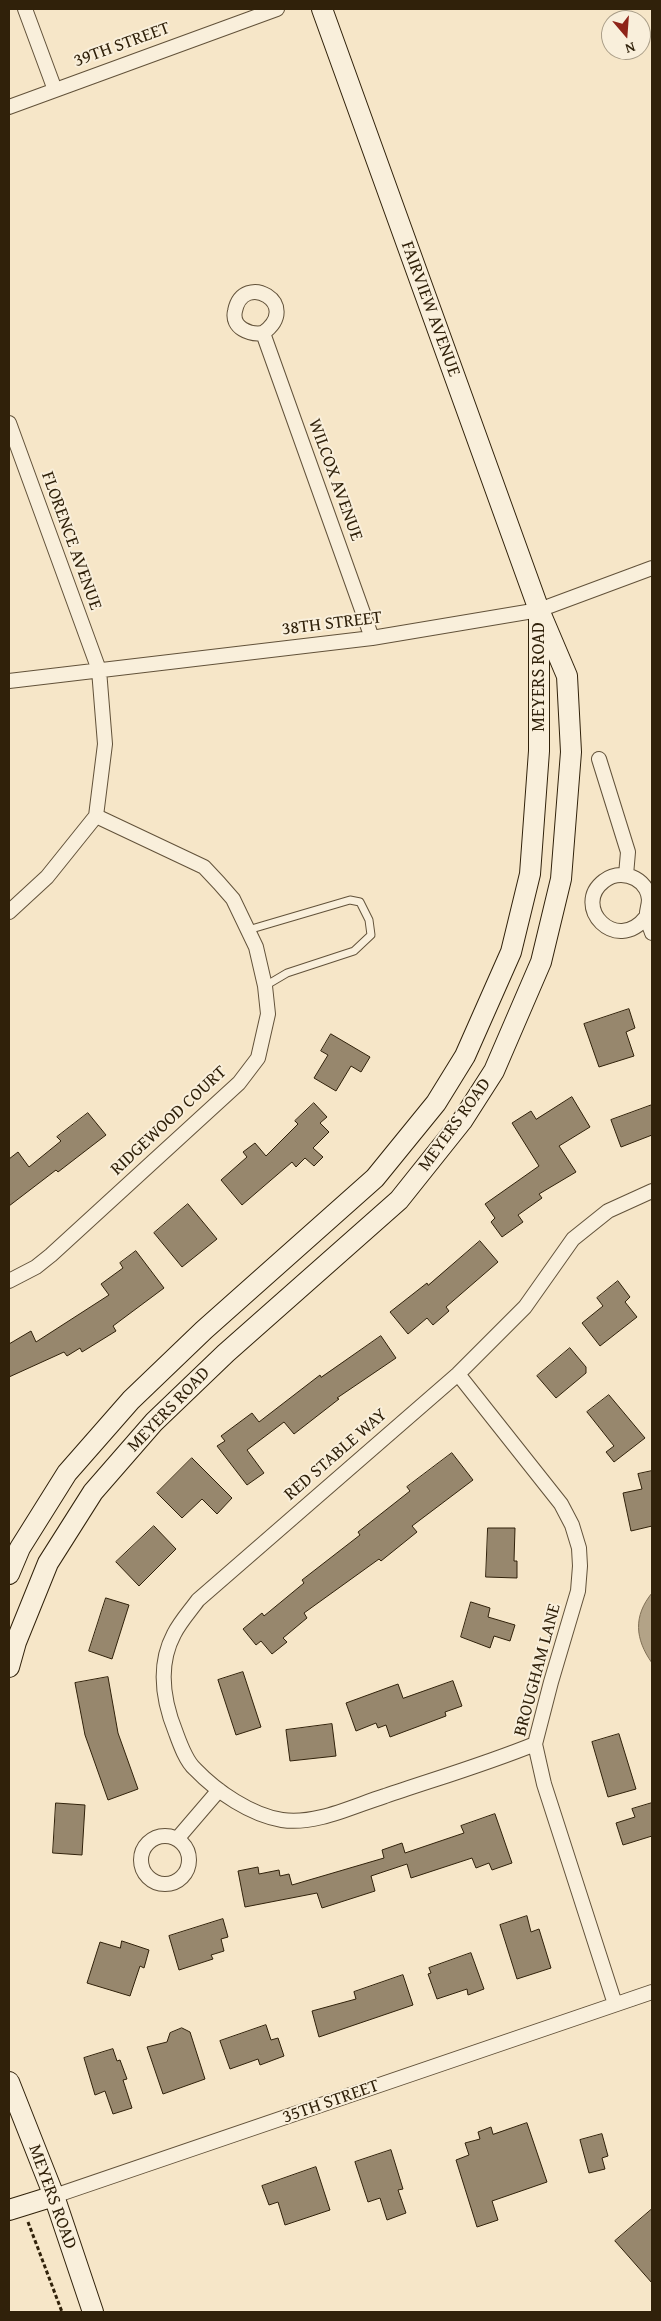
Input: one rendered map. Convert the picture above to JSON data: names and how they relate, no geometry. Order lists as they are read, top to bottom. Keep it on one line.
{"streets":{"street":["39TH STREET","FAIRVIEW AVENUE","WILCOX AVENUE","FLORENCE AVENUE","38TH STREET","MEYERS ROAD","RIDGEWOOD COURT","RED STABLE WAY","BROUGHAM LANE","35TH STREET"]},"crossings":[["FAIRVIEW AVENUE","38TH STREET"],["FAIRVIEW AVENUE","MEYERS ROAD"],["WILCOX AVENUE","38TH STREET"],["FLORENCE AVENUE","38TH STREET"],["FLORENCE AVENUE","RIDGEWOOD COURT"],["38TH STREET","MEYERS ROAD"],["MEYERS ROAD","35TH STREET"],["RED STABLE WAY","BROUGHAM LANE"],["BROUGHAM LANE","35TH STREET"]],"north":"bottom"}
